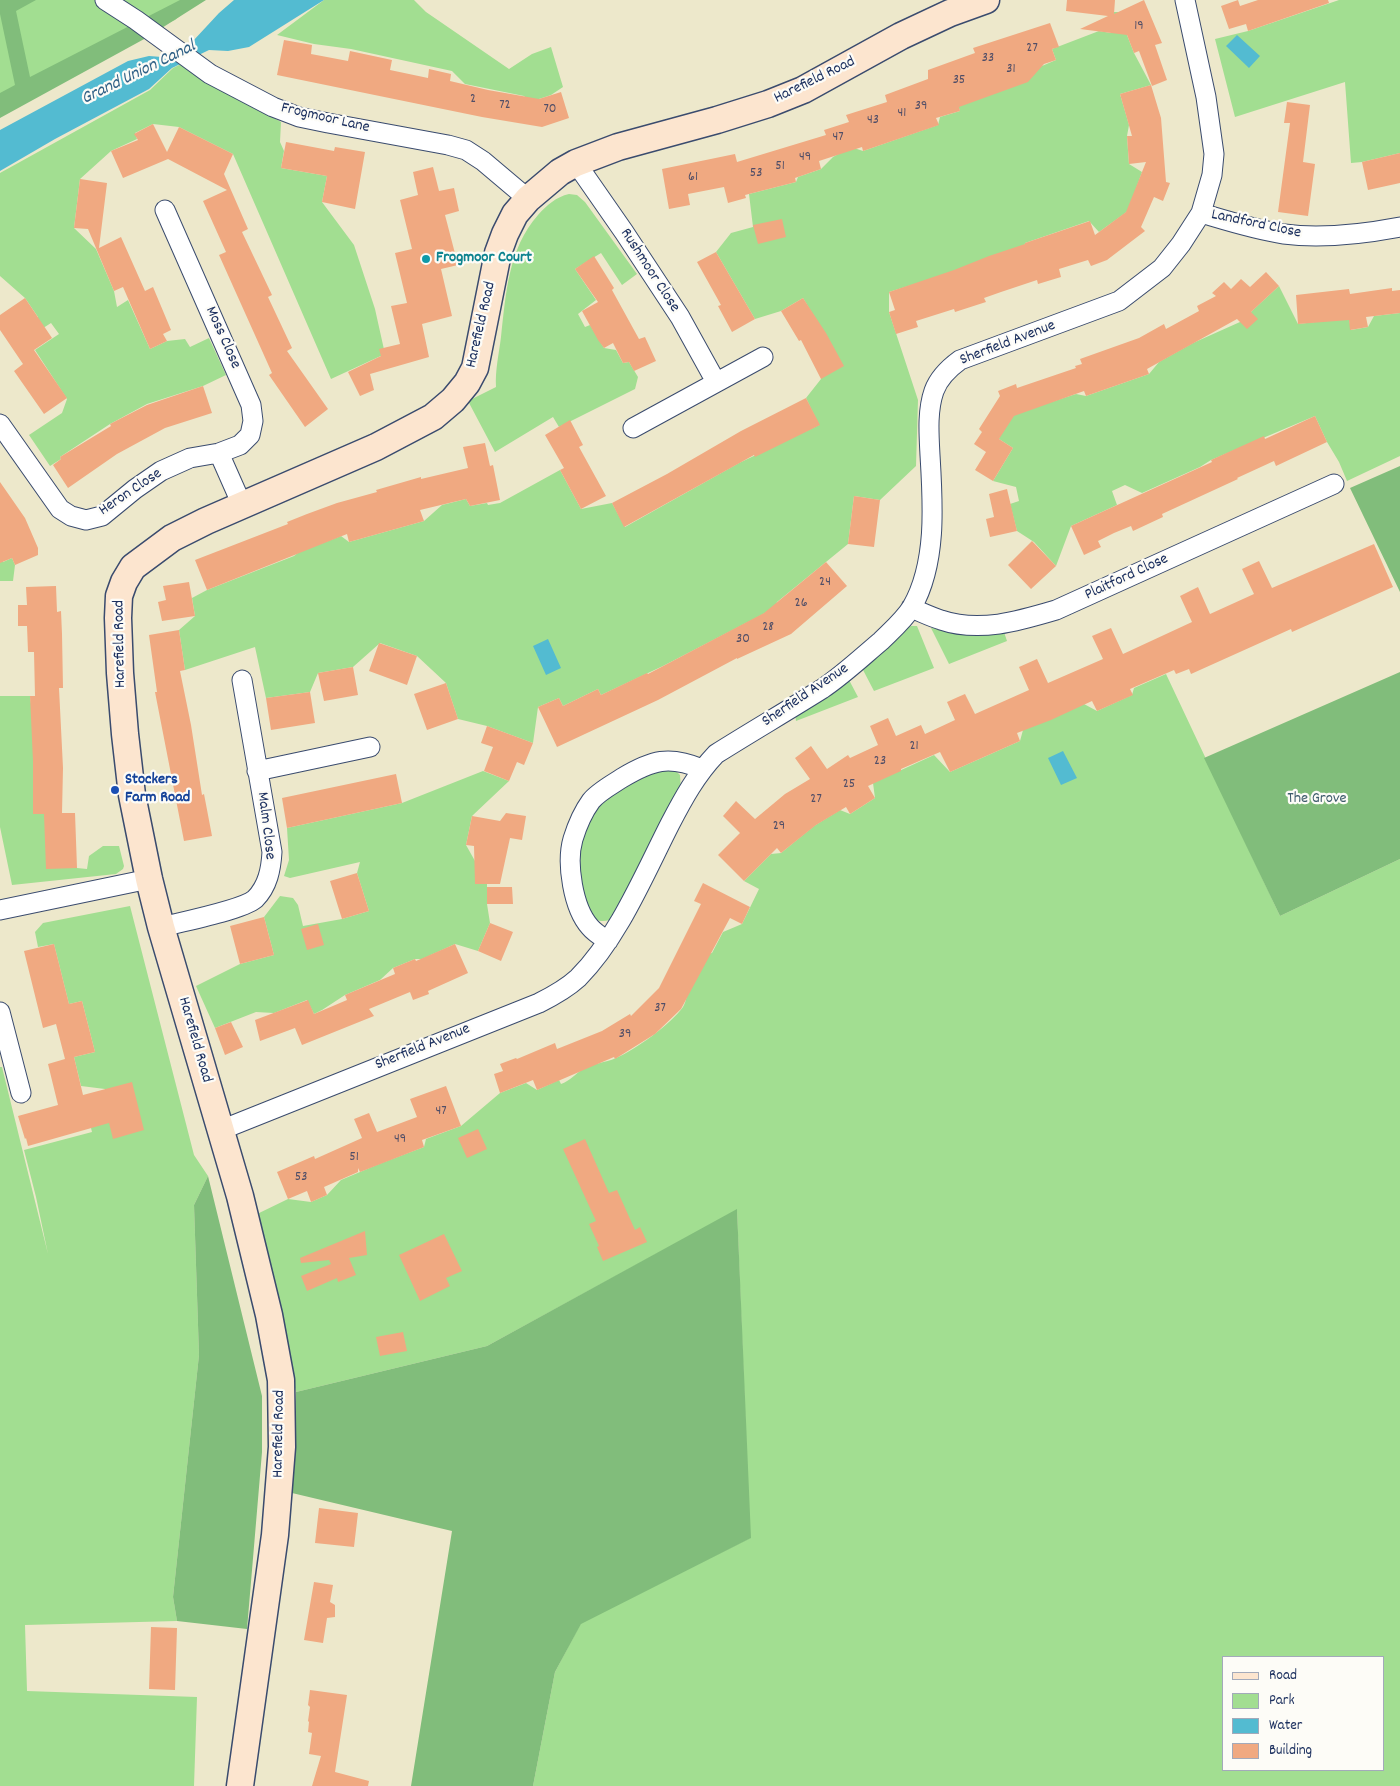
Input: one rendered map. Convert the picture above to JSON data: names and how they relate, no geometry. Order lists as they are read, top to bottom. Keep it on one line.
{"streets":{"street":["Harefield Road","Frogmoor Lane","Landford Close","Rushmoor Close","Moss Close","Sherfield Avenue","Heron Close","Plaitford Close","Malm Close"]},"crossings":[["Harefield Road","Frogmoor Lane"],["Harefield Road","Rushmoor Close"],["Harefield Road","Sherfield Avenue"],["Harefield Road","Malm Close"],["Landford Close","Sherfield Avenue"],["Moss Close","Heron Close"],["Sherfield Avenue","Plaitford Close"]],"water":["Grand Union Canal"],"parks":["The Grove"],"places":["Frogmoor Court","Stockers Farm Road"],"house_numbers":["19","27","33","31","35","2","72","39","70","41","43","47","49","51","53","61","24","26","28","30","21","23","25","27","29","37","39","47","49","51","53"],"legend":["Road","Park","Water","Building"]}
